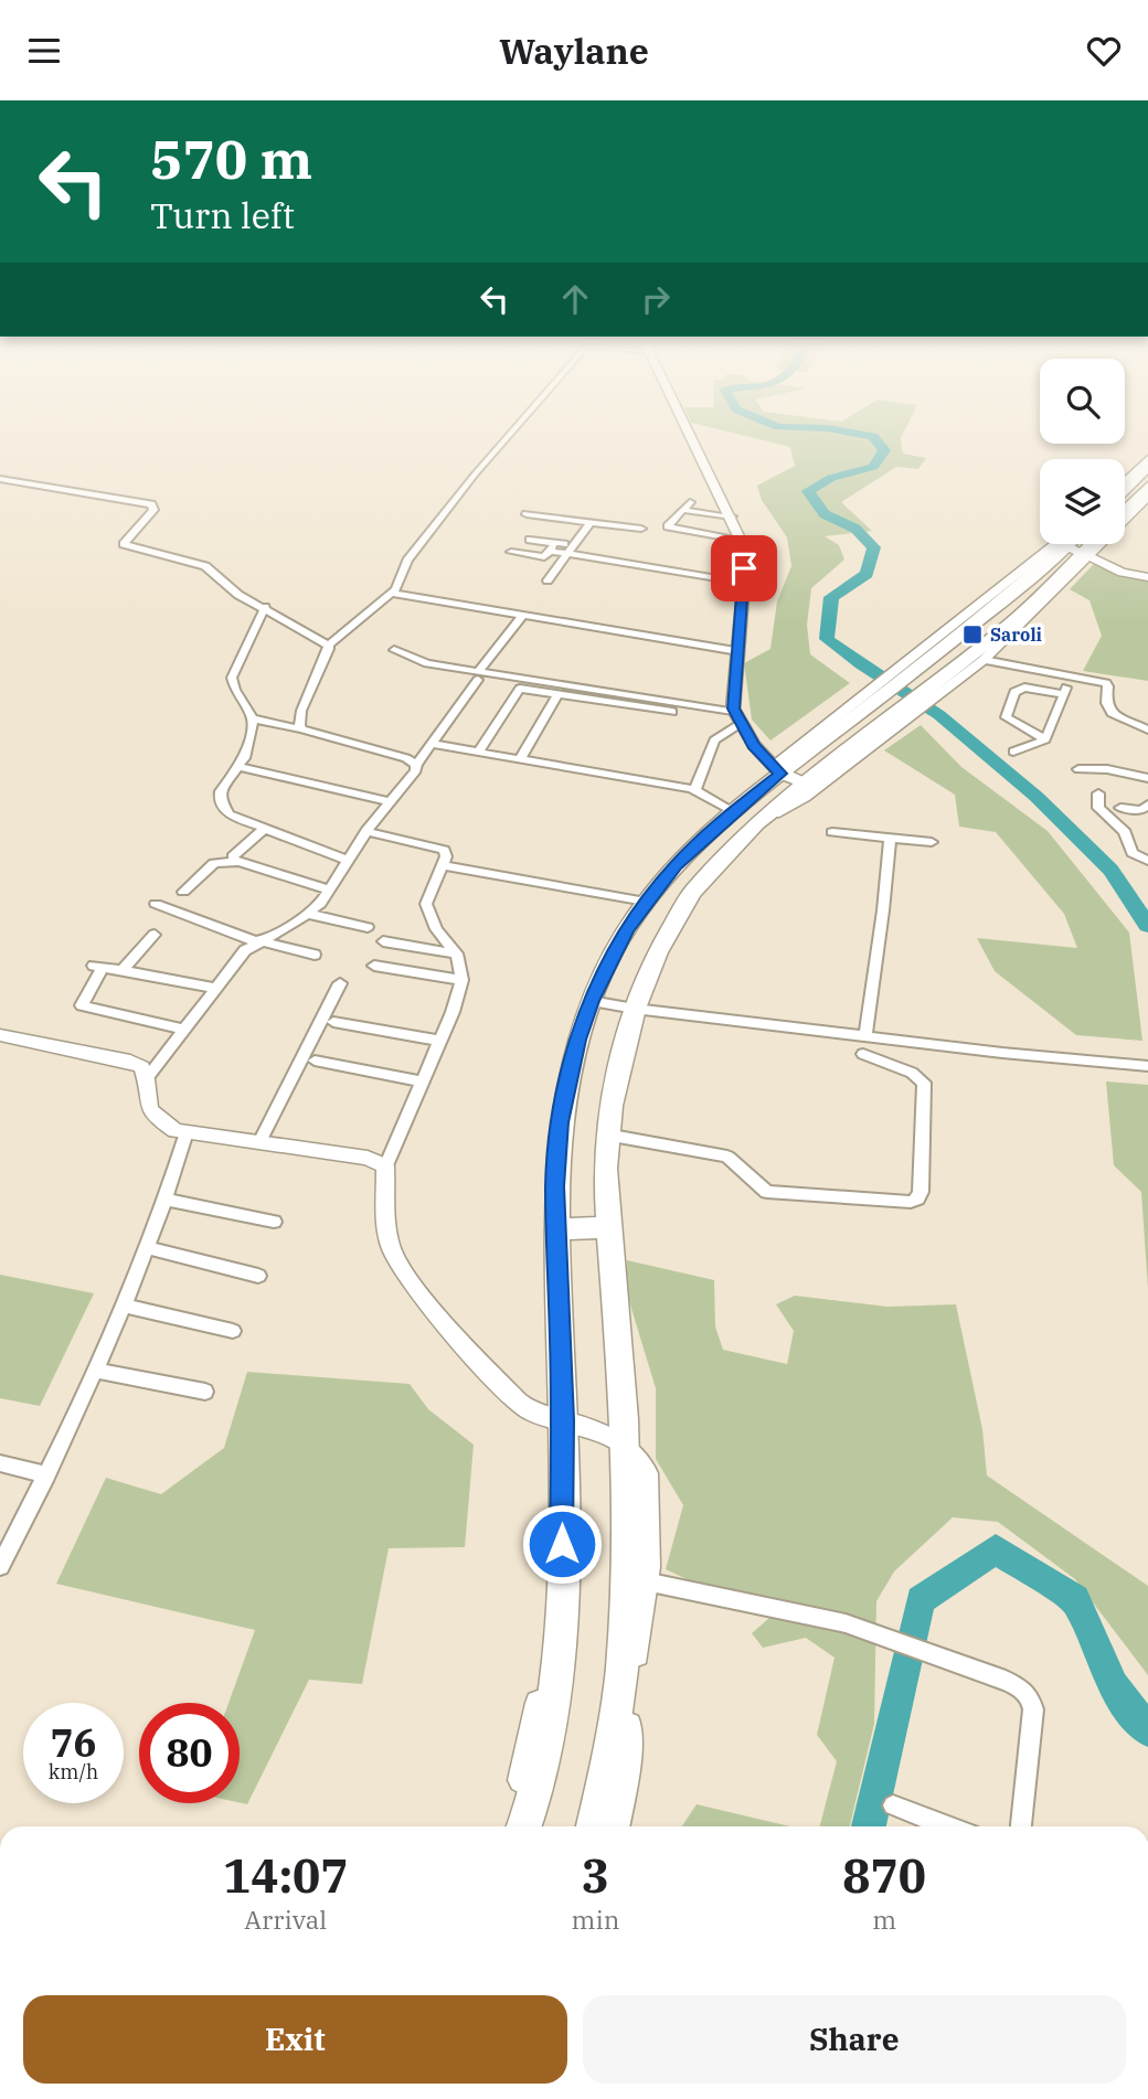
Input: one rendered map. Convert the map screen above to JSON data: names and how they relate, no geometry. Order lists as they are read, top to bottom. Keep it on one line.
{"places":{"transit":["Saroli"]},"page":{"header":"Waylane","turn":["570 m","Turn left"],"speed":"76 km/h","limit":"80","eta":["14:07","Arrival","3","min","870","m"],"buttons":["Exit","Share"]}}
